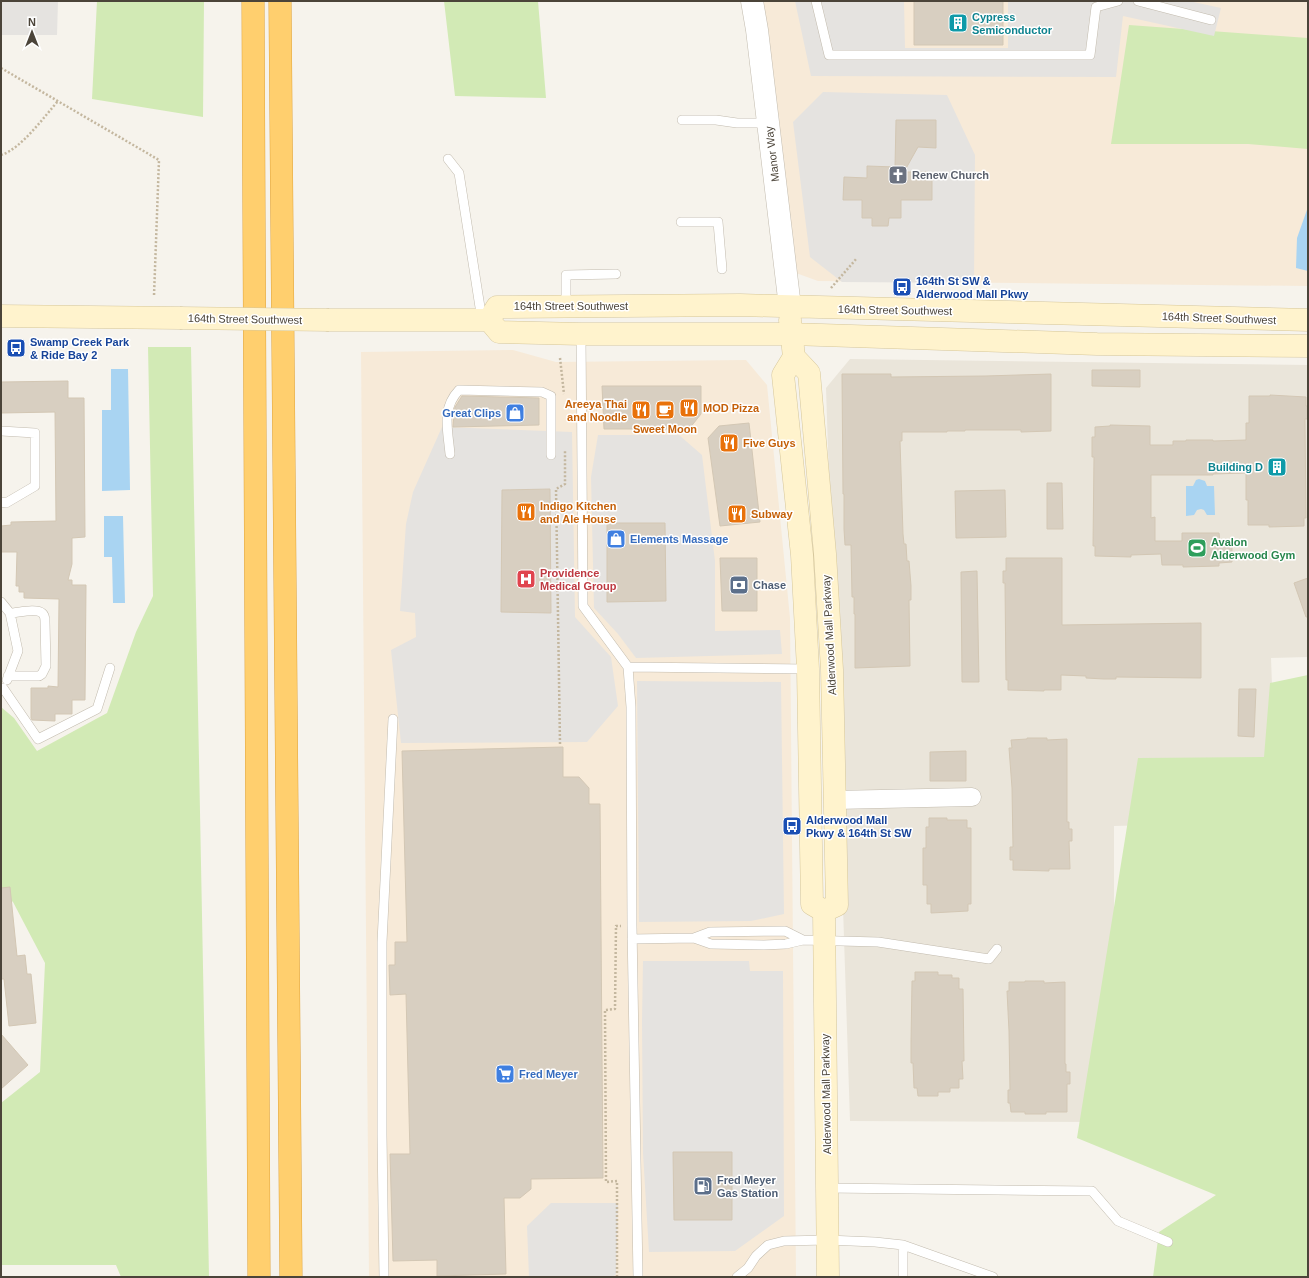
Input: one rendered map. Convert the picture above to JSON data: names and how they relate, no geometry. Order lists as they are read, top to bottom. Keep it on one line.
{"streets":{"main road":["164th Street Southwest","Alderwood Mall Parkway"],"street":["Manor Way"]},"crossings":[["Manor Way","164th Street Southwest"]],"places":{"building":["Cypress Semiconductor","Building D"],"church":["Renew Church"],"bus stop":["164th St SW & Alderwood Mall Pkwy","Swamp Creek Park & Ride Bay 2","Alderwood Mall Pkwy & 164th St SW"],"restaurant":["MOD Pizza","Areeya Thai and Noodle","Five Guys","Indigo Kitchen and Ale House","Subway"],"cafe":["Sweet Moon"],"shop":["Great Clips","Elements Massage"],"sports":["Avalon Alderwood Gym"],"hospital":["Providence Medical Group"],"bank":["Chase"],"supermarket":["Fred Meyer"],"fuel station":["Fred Meyer Gas Station"]},"north":"top"}
